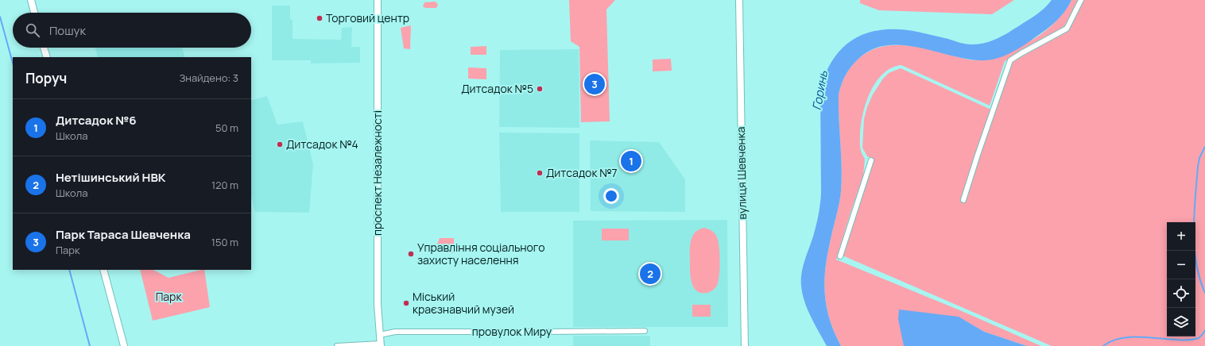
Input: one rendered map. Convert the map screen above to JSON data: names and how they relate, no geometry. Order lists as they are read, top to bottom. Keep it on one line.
{"streets":{"street":["проспект Незалежності","вулиця Шевченка","провулок Миру"]},"crossings":[["проспект Незалежності","провулок Миру"]],"water":["Горинь"],"parks":["Парк"],"places":["Торговий центр","Дитсадок №5","Дитсадок №4","Дитсадок №7","Управління соціального захисту населення","Міський краєзнавчий музей"],"page":{"search":"Пошук","heading":["Поруч","Знайдено: 3"],"pins":["3","1","2"],"list":[{"mark":"1","name":"Дитсадок №6","note":"Школа","value":"50 m"},{"mark":"2","name":"Нетішинський НВК","note":"Школа","value":"120 m"},{"mark":"3","name":"Парк Тараса Шевченка","note":"Парк","value":"150 m"}],"map_buttons":["+","−"]}}
